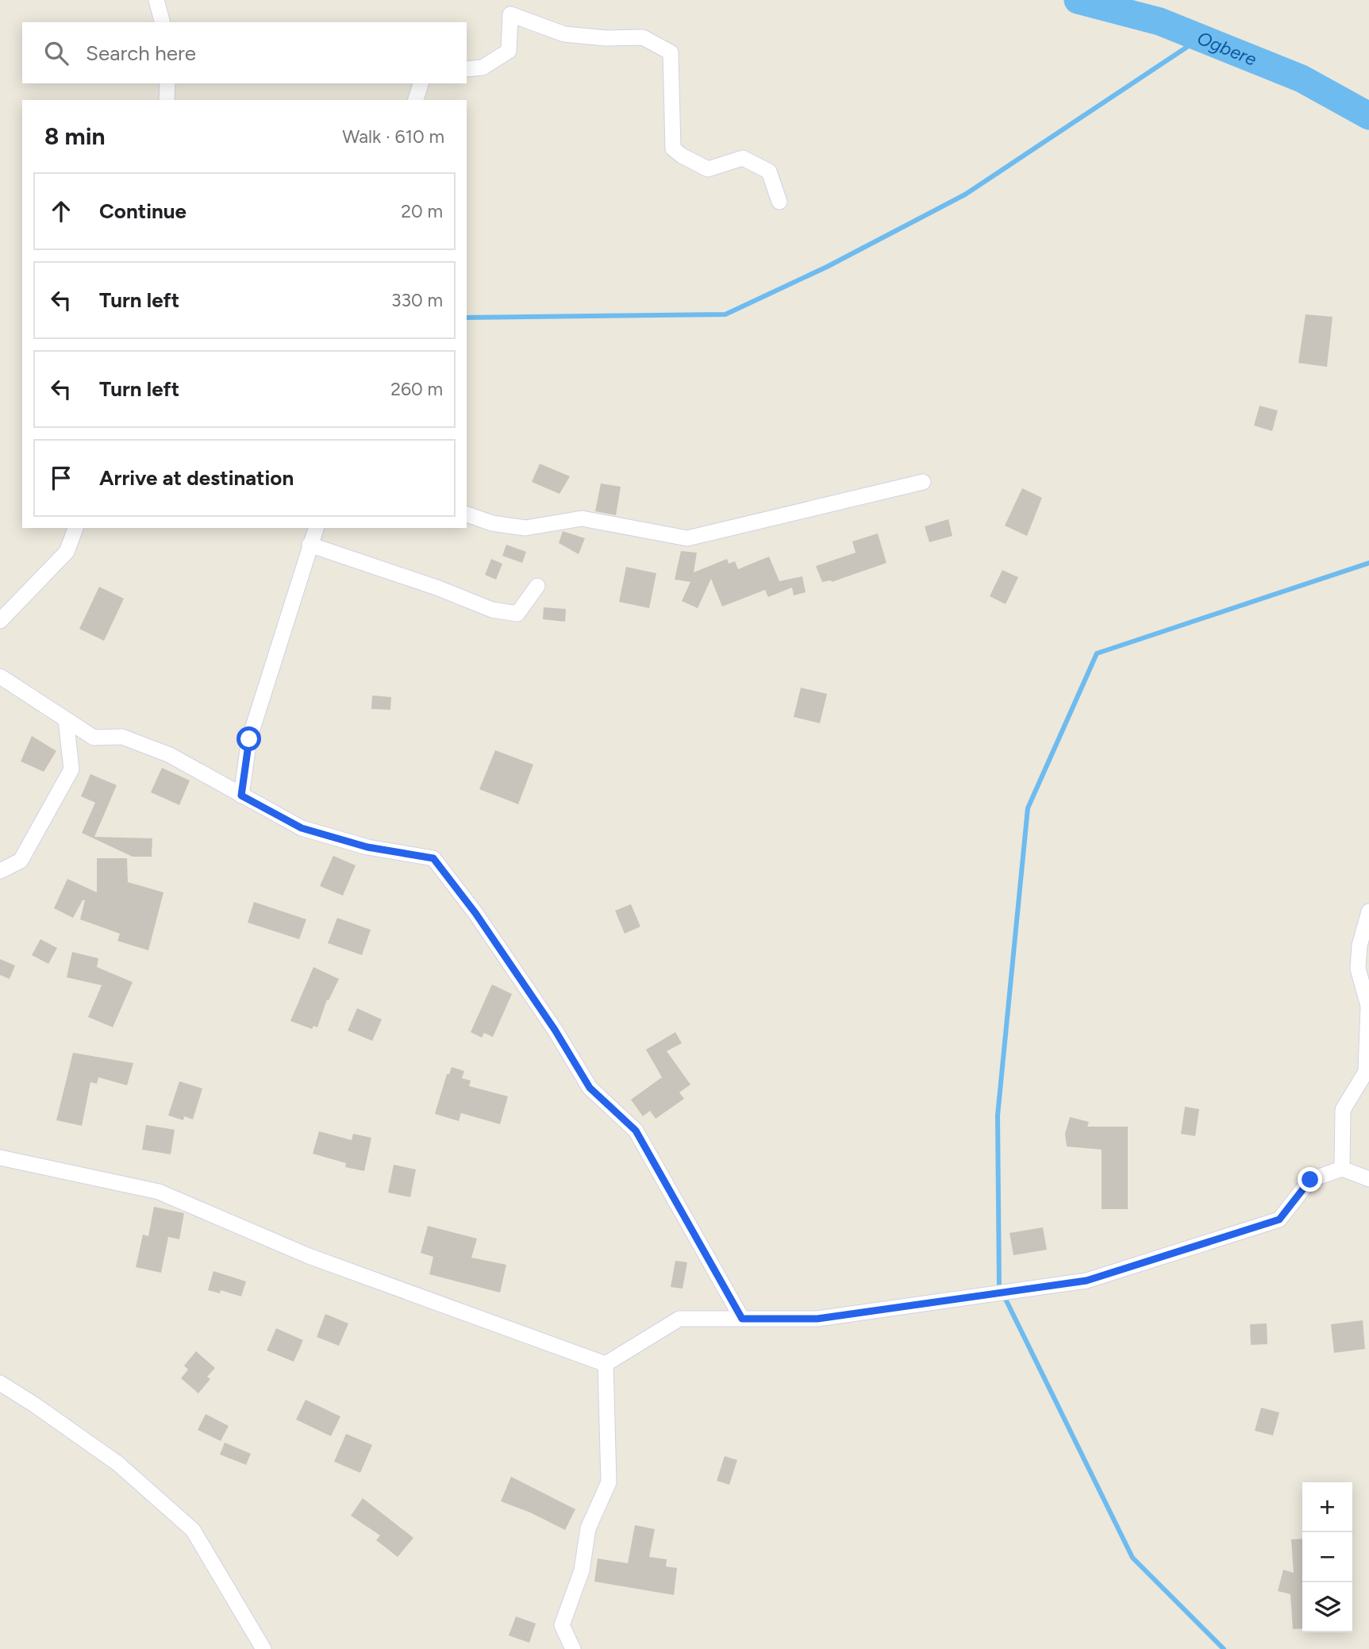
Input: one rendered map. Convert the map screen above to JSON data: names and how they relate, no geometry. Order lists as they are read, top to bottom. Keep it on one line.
{"water":["Ogbere"],"page":{"search":"Search here","heading":["8 min","Walk · 610 m"],"list":[["Continue","20 m"],["Turn left","330 m"],["Turn left","260 m"],"Arrive at destination"],"map_buttons":["+","−"]}}
